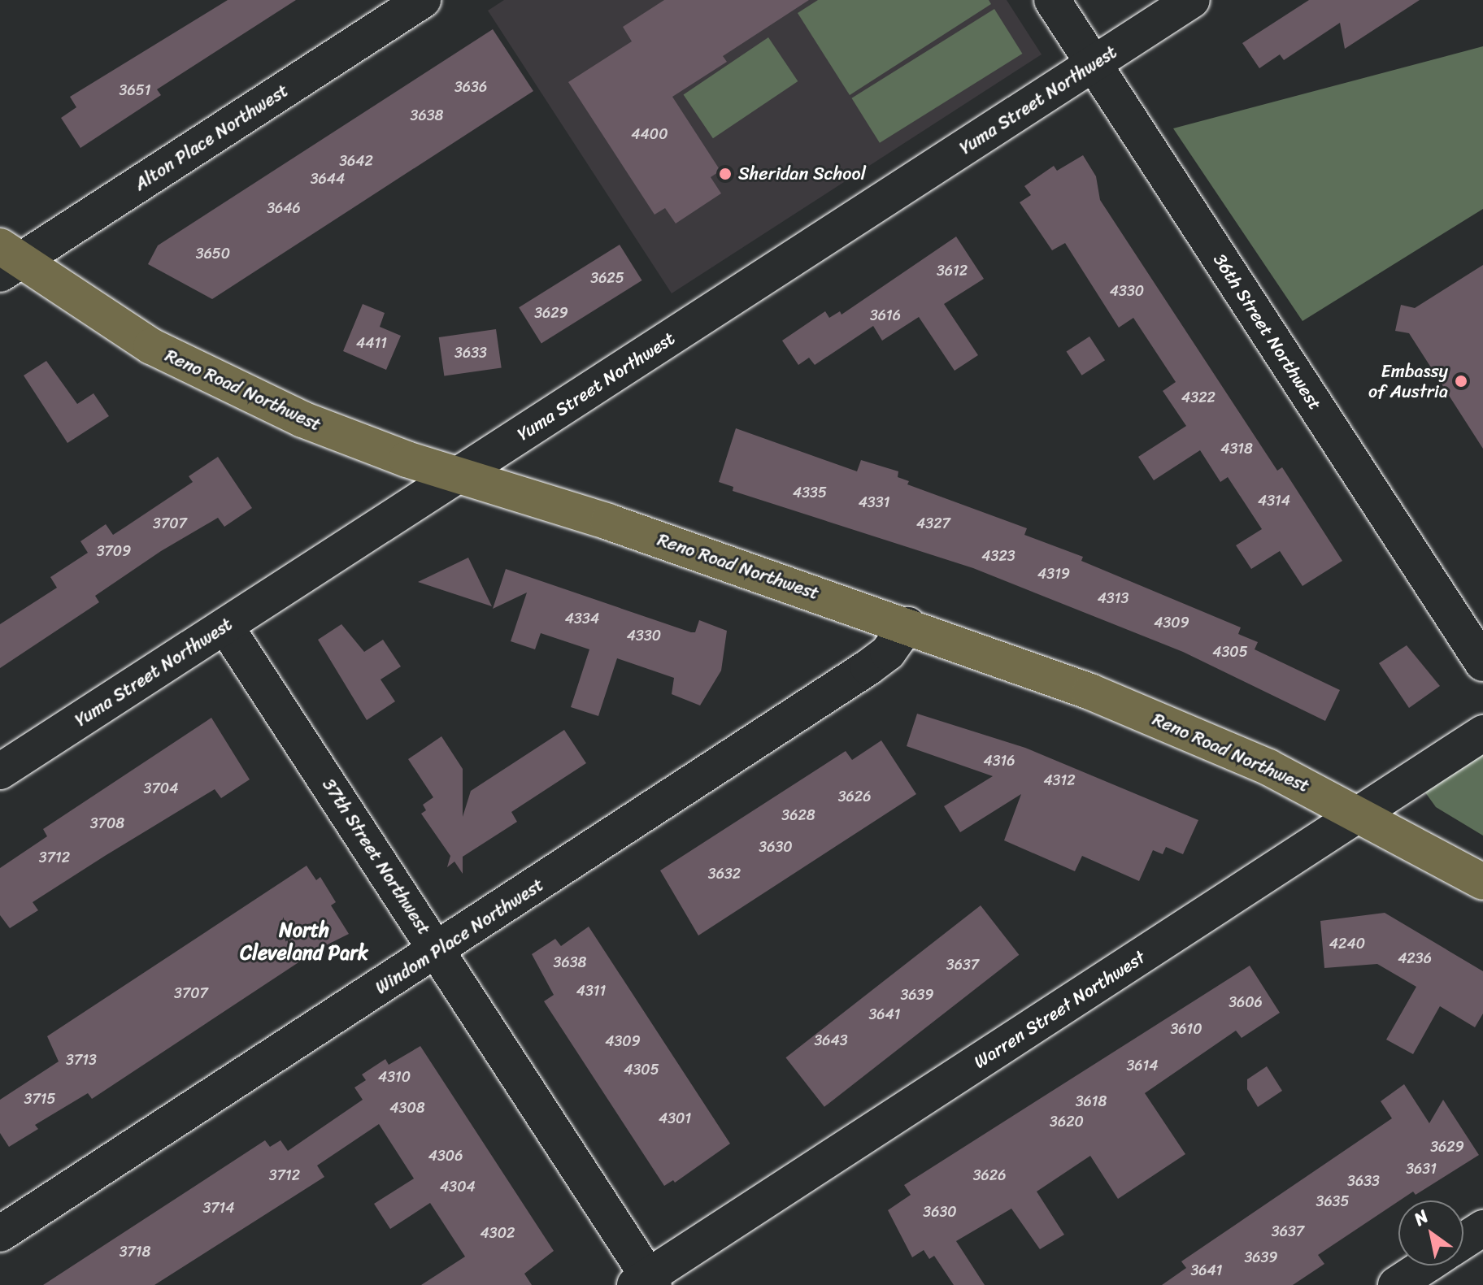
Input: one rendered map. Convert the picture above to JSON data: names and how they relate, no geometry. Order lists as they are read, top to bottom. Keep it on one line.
{"streets":{"main road":["Reno Road Northwest"],"street":["Yuma Street Northwest","Alton Place Northwest","36th Street Northwest","37th Street Northwest","Windom Place Northwest","Warren Street Northwest"]},"crossings":[["Yuma Street Northwest","36th Street Northwest"],["Yuma Street Northwest","Reno Road Northwest"],["Yuma Street Northwest","37th Street Northwest"],["Alton Place Northwest","Reno Road Northwest"],["Reno Road Northwest","Windom Place Northwest"],["Reno Road Northwest","Warren Street Northwest"],["37th Street Northwest","Windom Place Northwest"],["37th Street Northwest","Warren Street Northwest"]],"districts":["North Cleveland Park"],"places":["Sheridan School","Embassy of Austria"],"house_numbers":["3636","3651","3638","4400","3642","3644","3646","3650","3612","3625","4330","3629","3616","4411","3633","4322","4318","4335","4314","4331","3707","4327","3709","4323","4319","4313","4334","4309","4330","4305","4316","4312","3704","3626","3628","3708","3630","3712","3632","4240","4236","3638","3637","4311","3707","3639","3606","3641","3610","3643","4309","3713","3614","4305","4310","3715","3618","4308","4301","3620","3629","4306","3631","3712","3626","3633","4304","3635","3714","3630","3637","4302","3718","3639","3641"],"north":"top left"}
